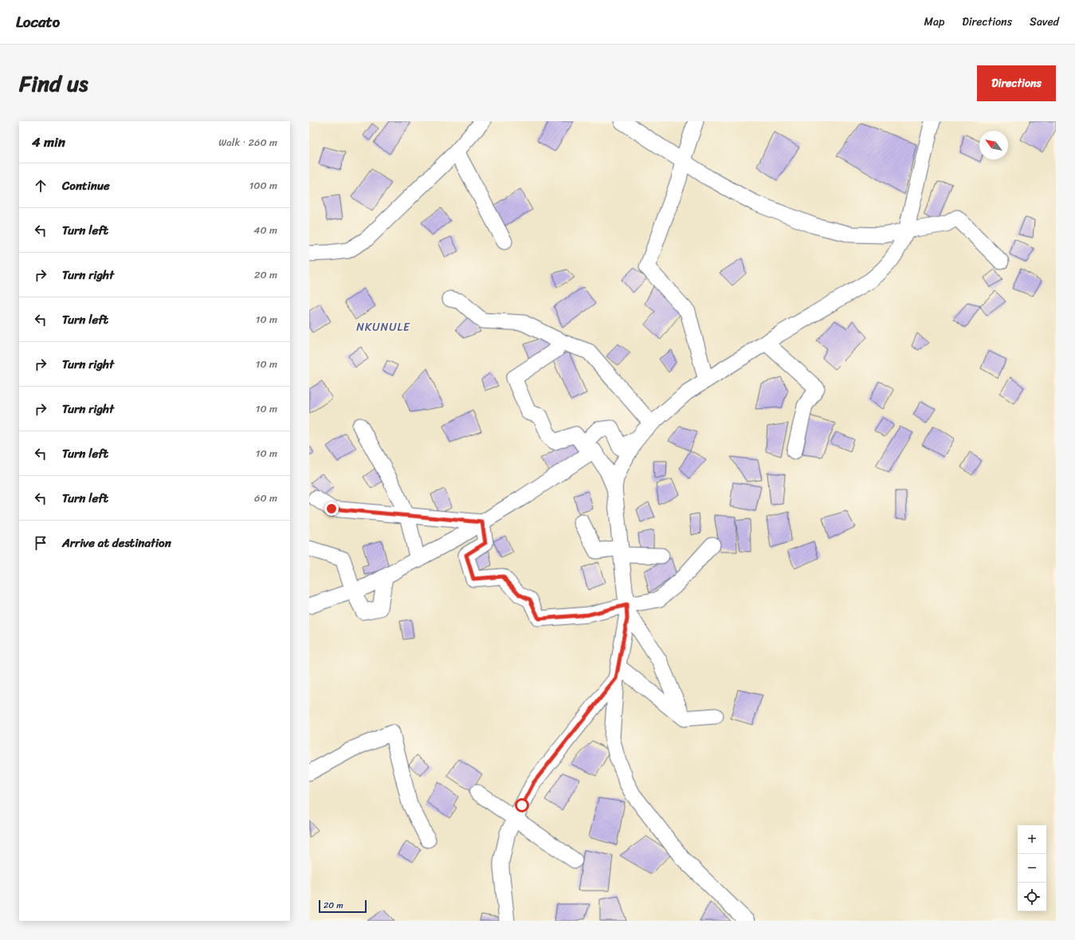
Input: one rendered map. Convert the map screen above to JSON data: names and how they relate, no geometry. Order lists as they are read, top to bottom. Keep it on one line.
{"districts":["NKUNULE"],"scale_bar":"20 m","north":"top left","page":{"header":"Locato","nav":["Map","Directions","Saved"],"title":"Find us","buttons":"Directions","heading":["4 min","Walk · 260 m"],"list":[["Continue","100 m"],["Turn left","40 m"],["Turn right","20 m"],["Turn left","10 m"],["Turn right","10 m"],["Turn right","10 m"],["Turn left","10 m"],["Turn left","60 m"],"Arrive at destination"],"map_buttons":["+","−"],"scale":"20 m"}}
